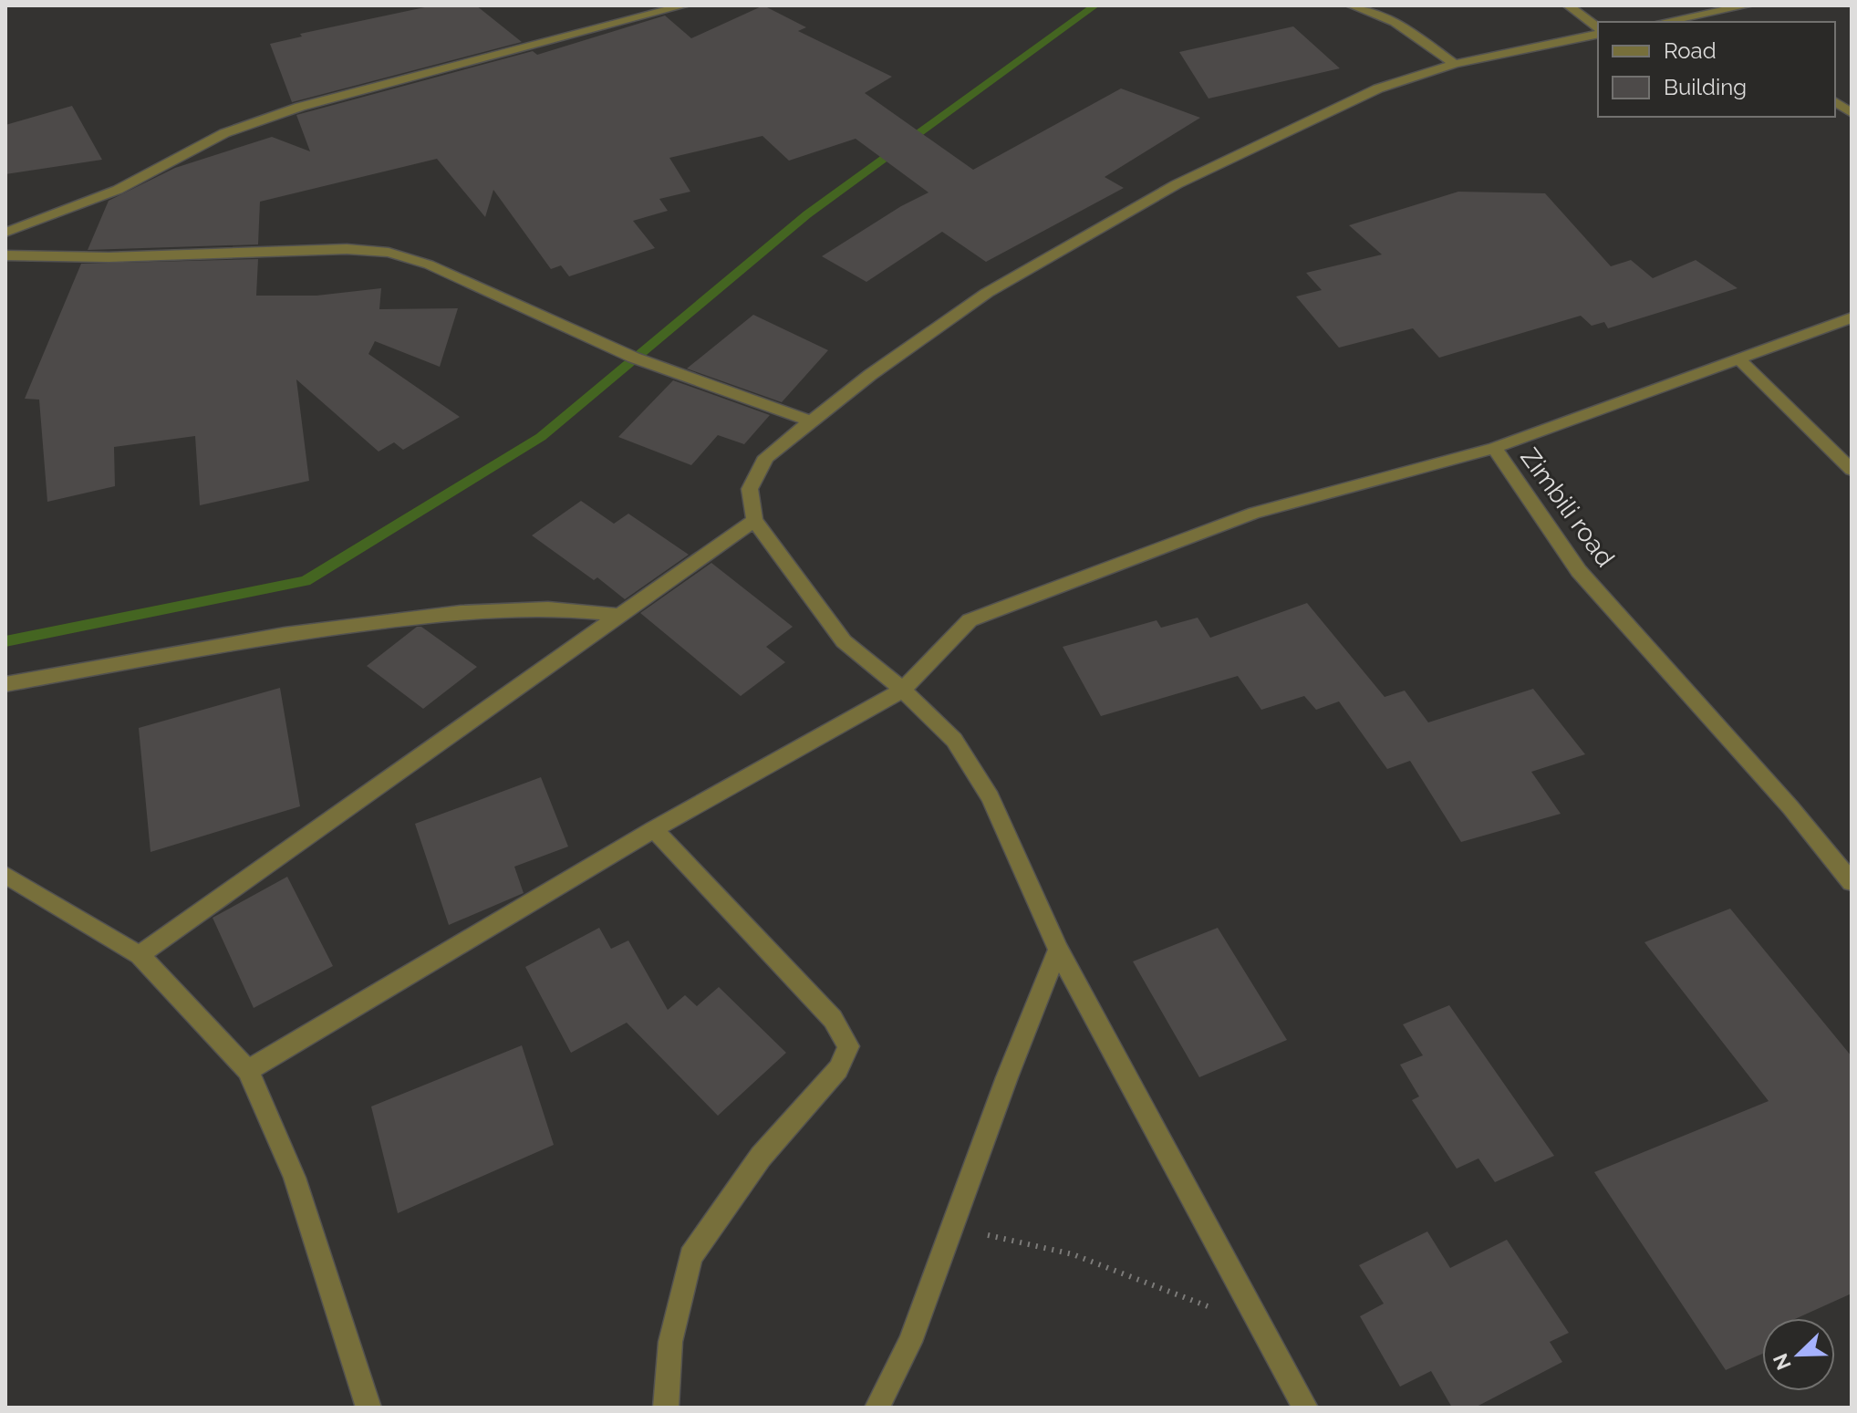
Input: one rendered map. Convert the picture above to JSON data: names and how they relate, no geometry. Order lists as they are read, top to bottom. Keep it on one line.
{"streets":{"street":["Zimbili road"]},"legend":["Road","Building"],"north":"bottom left"}
